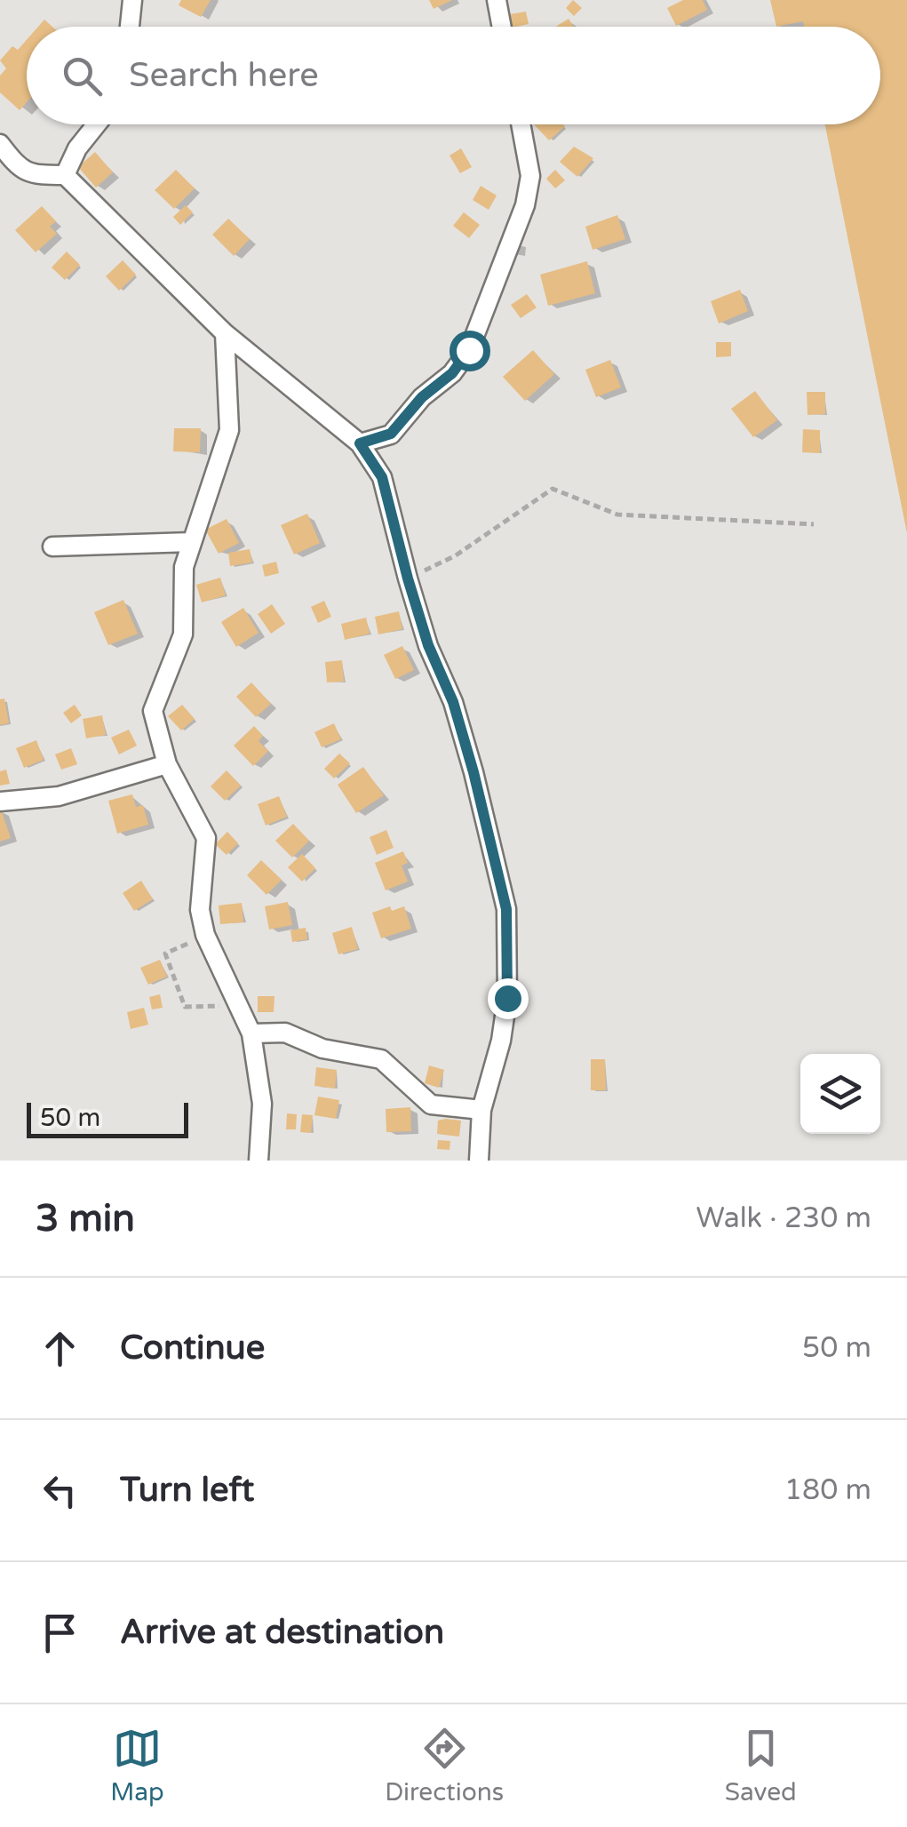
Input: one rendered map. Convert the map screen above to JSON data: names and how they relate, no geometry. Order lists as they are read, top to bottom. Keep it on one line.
{"scale_bar":"50 m","page":{"search":"Search here","scale":"50 m","heading":["3 min","Walk · 230 m"],"list":[["Continue","50 m"],["Turn left","180 m"],"Arrive at destination"],"nav":["Map","Directions","Saved"]}}
